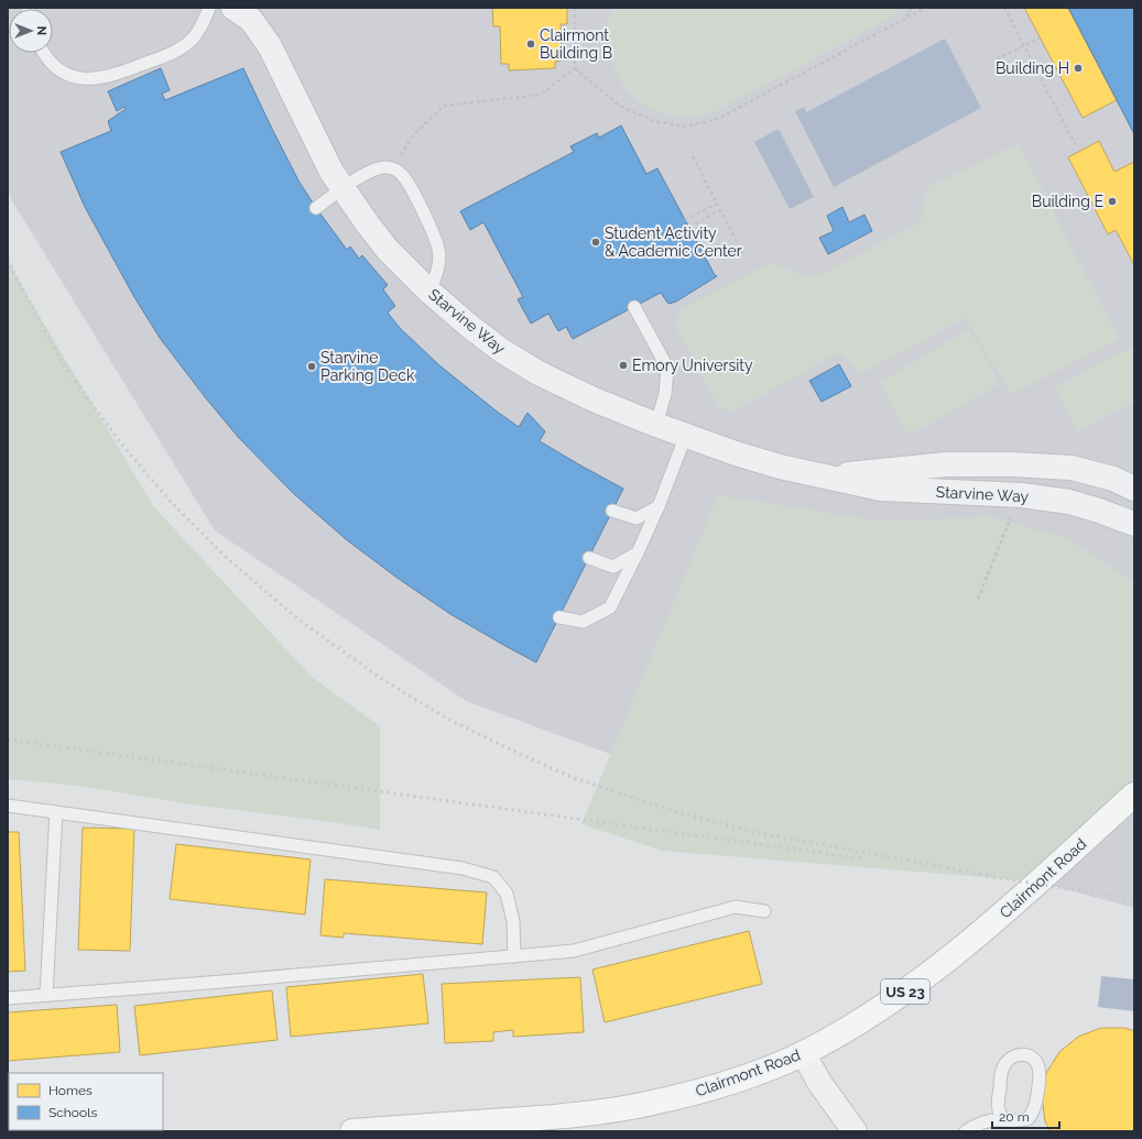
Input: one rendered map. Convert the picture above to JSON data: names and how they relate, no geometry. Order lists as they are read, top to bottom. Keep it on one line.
{"streets":{"main road":["Clairmont Road","US 23"],"street":["Starvine Way"]},"places":["Clairmont Building B","Building H","Building E","Student Activity & Academic Center","Emory University","Starvine Parking Deck"],"legend":["Homes","Schools"],"scale_bar":"20 m","north":"right"}
